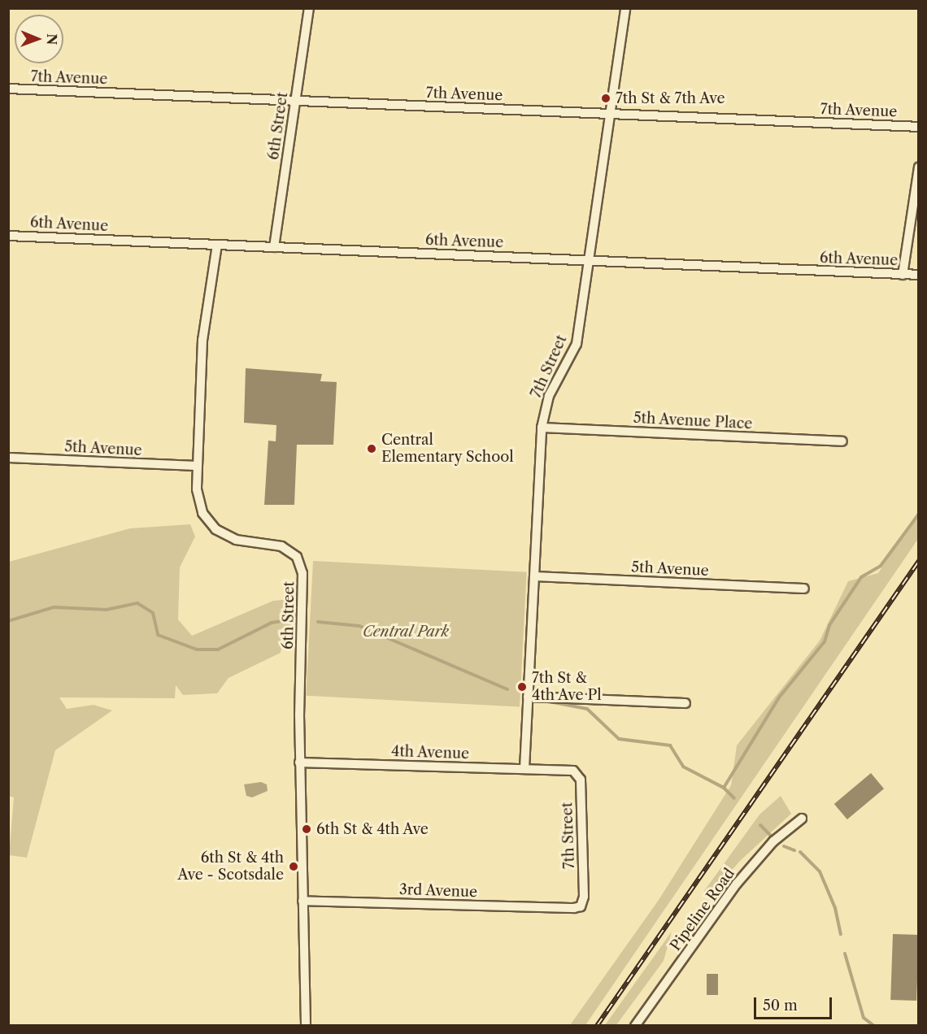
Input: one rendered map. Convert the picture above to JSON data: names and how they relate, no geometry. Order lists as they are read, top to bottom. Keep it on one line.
{"streets":{"street":["7th Avenue","6th Street","6th Avenue","7th Street","5th Avenue Place","5th Avenue","4th Avenue","3rd Avenue","Pipeline Road"]},"crossings":[["7th Avenue","6th Street"],["7th Avenue","7th Street"],["6th Street","6th Avenue"],["6th Street","5th Avenue"],["6th Street","4th Avenue"],["6th Street","3rd Avenue"],["6th Avenue","7th Street"],["7th Street","5th Avenue Place"],["7th Street","5th Avenue"],["7th Street","4th Avenue"],["7th Street","3rd Avenue"]],"parks":["Central Park"],"places":["7th St & 7th Ave","Central Elementary School","7th St & 4th Ave Pl","6th St & 4th Ave","6th St & 4th Ave - Scotsdale"],"scale_bar":"50 m","north":"right"}
